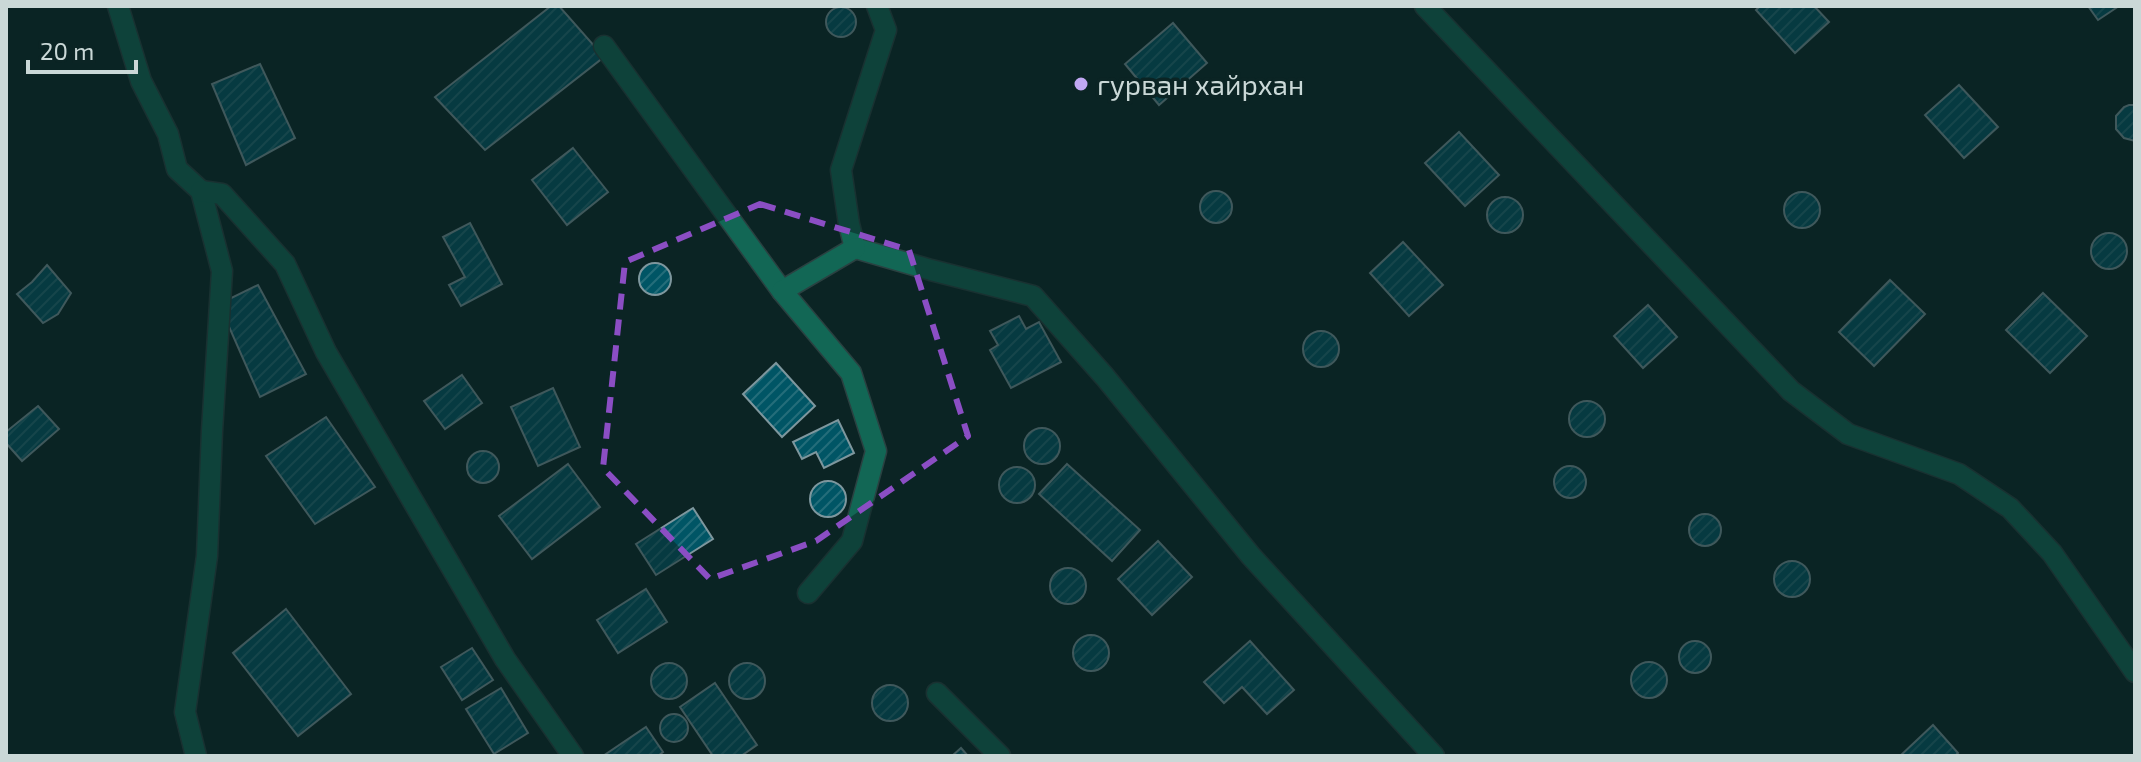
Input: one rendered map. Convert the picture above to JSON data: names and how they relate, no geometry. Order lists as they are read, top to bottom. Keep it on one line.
{"places":["гурван хайрхан"],"scale_bar":"20 m"}
